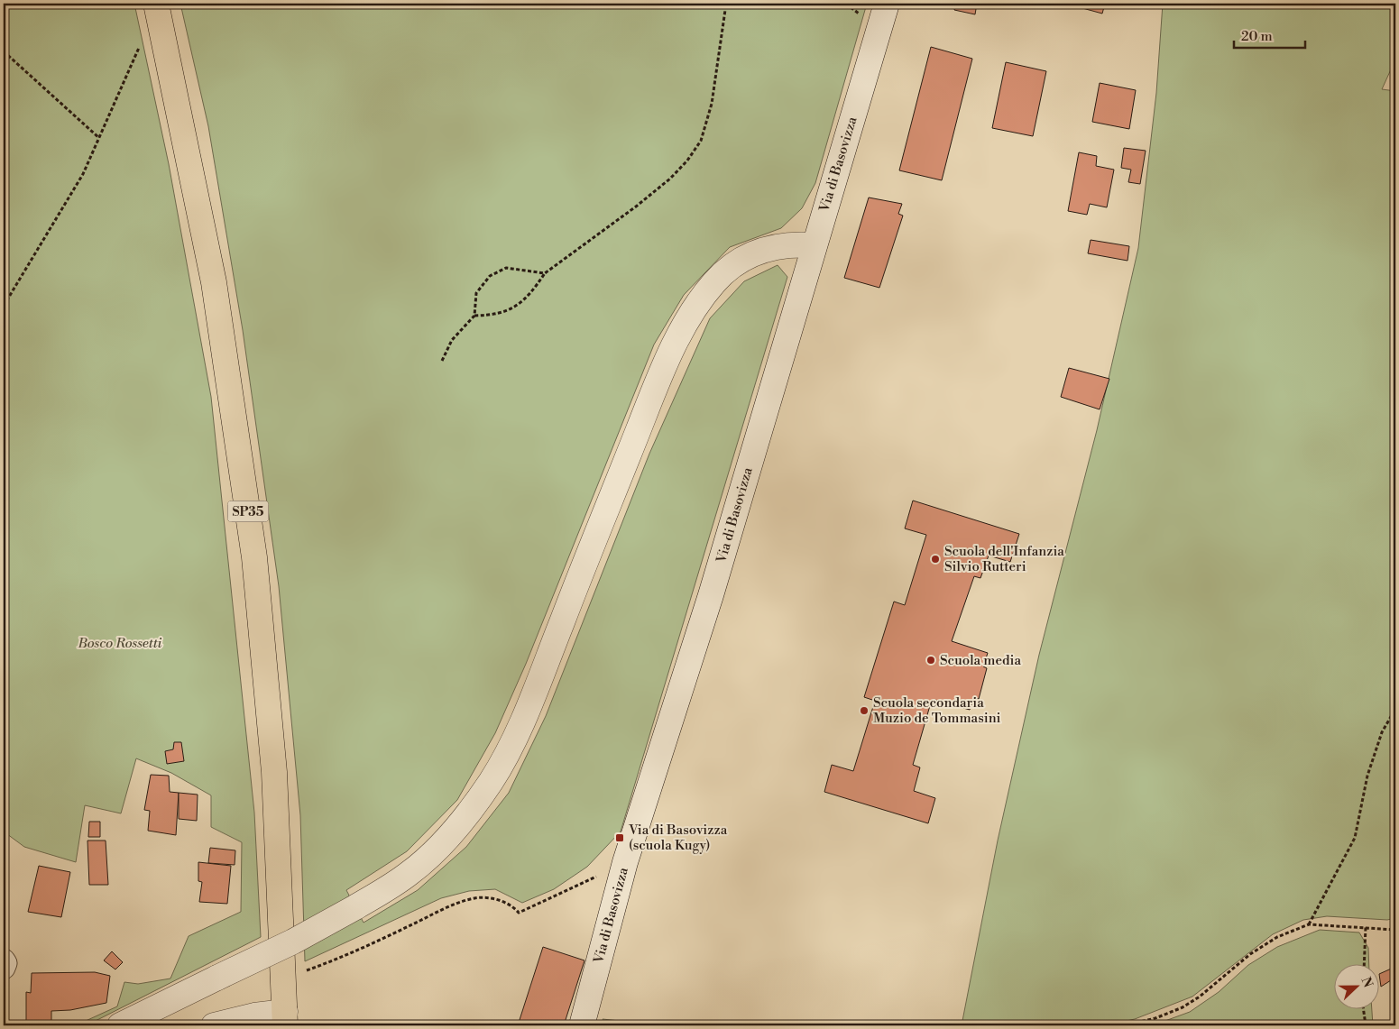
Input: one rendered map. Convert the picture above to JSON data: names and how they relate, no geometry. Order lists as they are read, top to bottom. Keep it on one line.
{"streets":{"main road":["SP35"],"street":["Via di Basovizza"]},"parks":["Bosco Rossetti"],"places":{"other":["Scuola dell'Infanzia Silvio Rutteri","Scuola media","Scuola secondaria Muzio de Tommasini"],"transit":["Via di Basovizza (scuola Kugy)"]},"scale_bar":"20 m","north":"right"}
